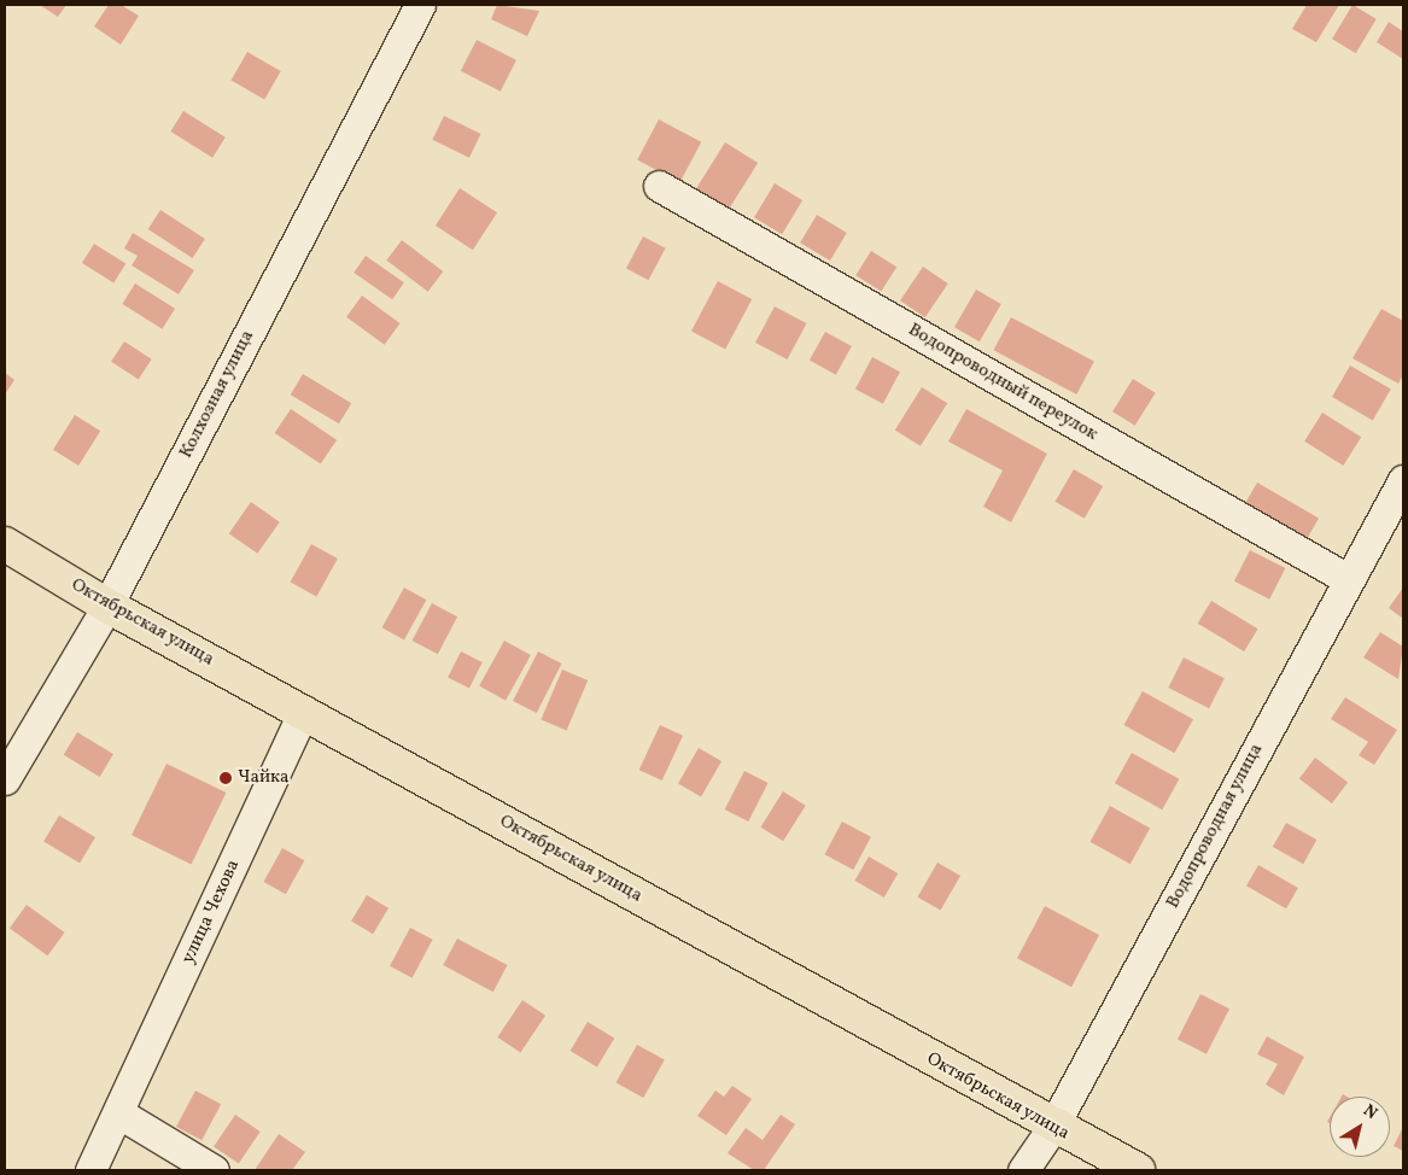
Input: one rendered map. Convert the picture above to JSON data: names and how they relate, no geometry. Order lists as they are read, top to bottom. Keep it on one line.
{"streets":{"main road":["Октябрьская улица"],"street":["Водопроводный переулок","Колхозная улица","Водопроводная улица","улица Чехова"]},"crossings":[["Водопроводный переулок","Водопроводная улица"],["Колхозная улица","Октябрьская улица"],["Октябрьская улица","Водопроводная улица"],["Октябрьская улица","улица Чехова"]],"places":["Чайка"],"north":"top right"}
